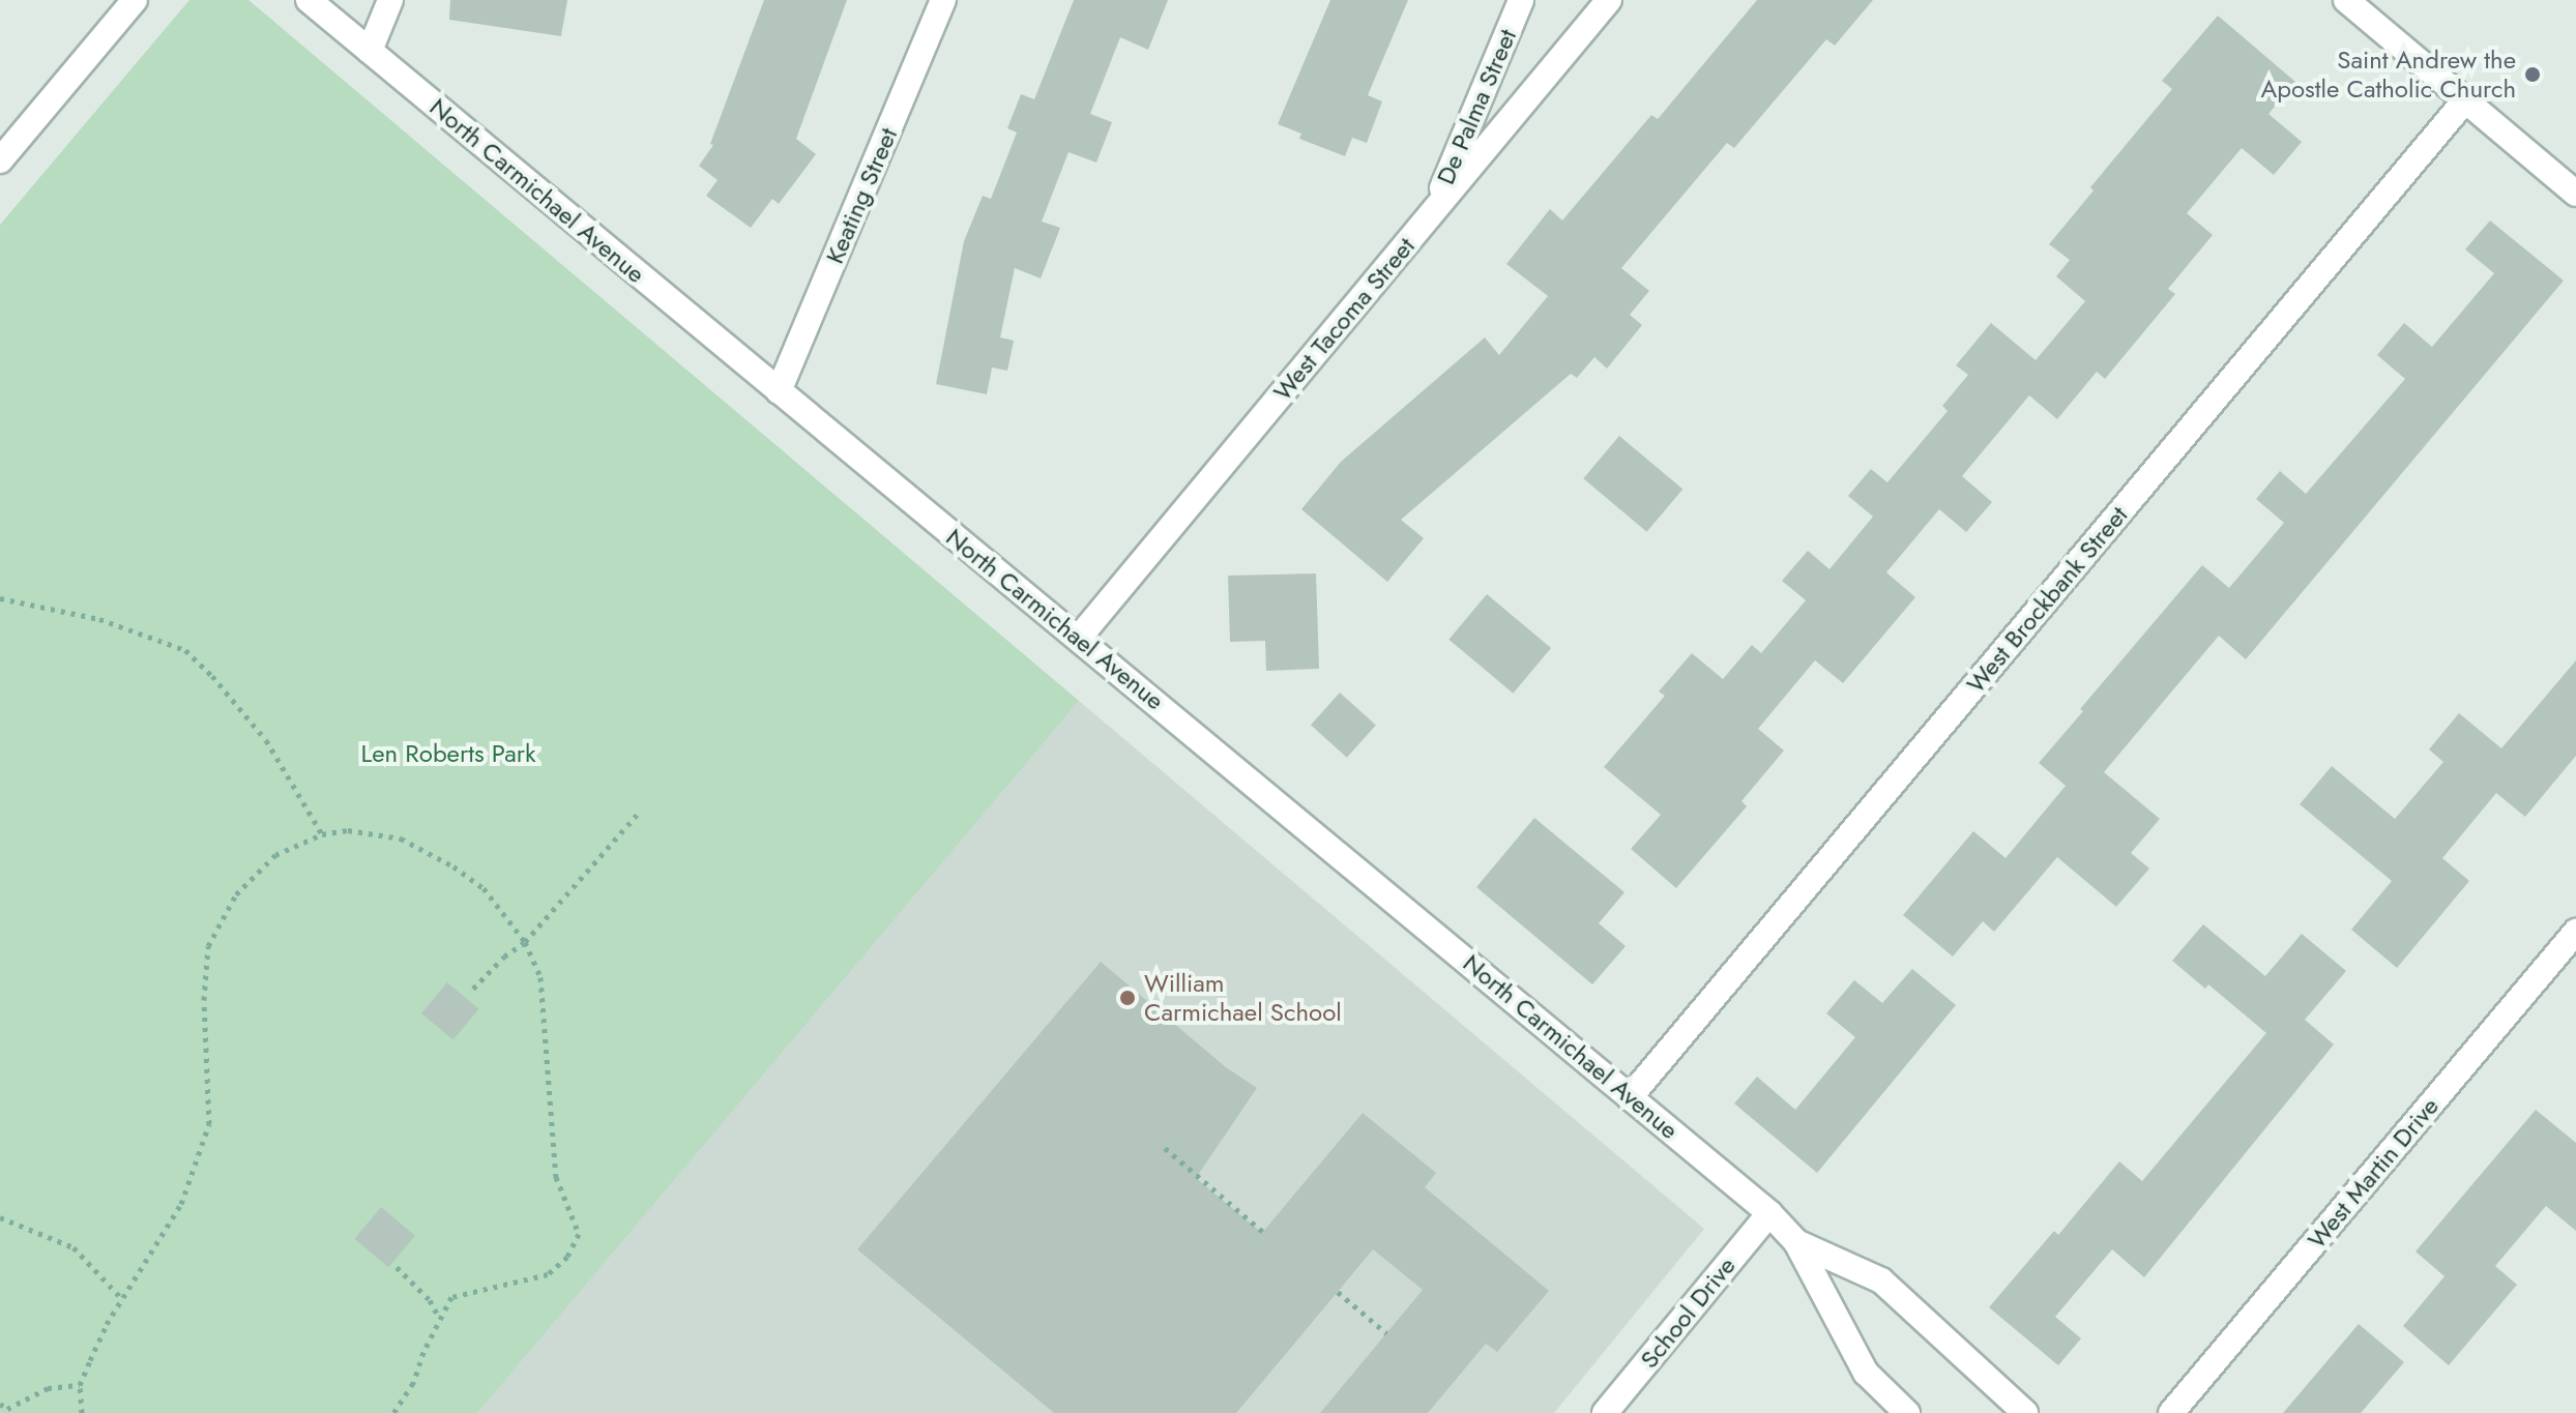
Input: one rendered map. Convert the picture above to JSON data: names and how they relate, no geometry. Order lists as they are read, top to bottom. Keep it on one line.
{"streets":{"street":["De Palma Street","North Carmichael Avenue","Keating Street","West Tacoma Street","West Brockbank Street","West Martin Drive","School Drive"]},"crossings":[["De Palma Street","West Tacoma Street"],["North Carmichael Avenue","Keating Street"],["North Carmichael Avenue","West Tacoma Street"],["North Carmichael Avenue","West Brockbank Street"],["North Carmichael Avenue","School Drive"]],"parks":["Len Roberts Park"],"places":["Saint Andrew the Apostle Catholic Church","William Carmichael School"]}
